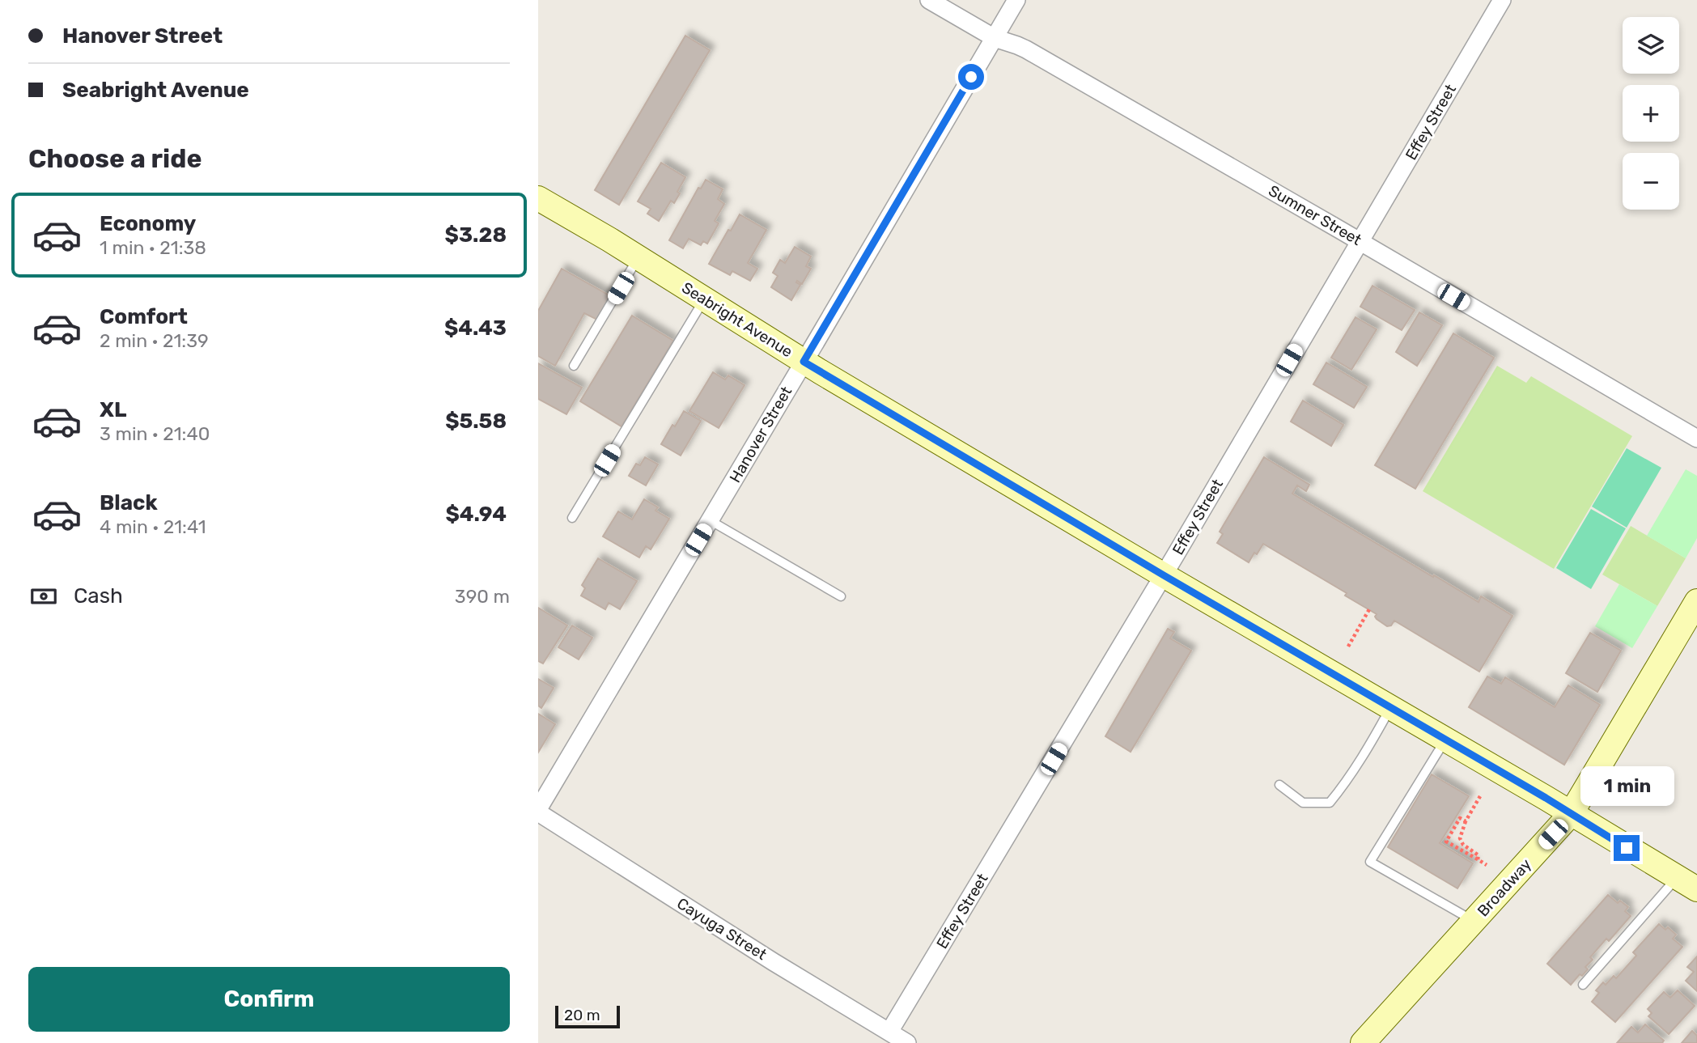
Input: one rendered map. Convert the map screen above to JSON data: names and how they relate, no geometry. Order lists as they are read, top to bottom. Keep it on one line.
{"streets":{"main road":["Seabright Avenue","Broadway"],"street":["Effey Street","Sumner Street","Hanover Street","Cayuga Street"]},"crossings":[["Effey Street","Sumner Street"],["Effey Street","Seabright Avenue"],["Effey Street","Cayuga Street"],["Sumner Street","Hanover Street"],["Seabright Avenue","Hanover Street"],["Seabright Avenue","Broadway"],["Hanover Street","Cayuga Street"]],"scale_bar":"20 m","page":{"banner":["Hanover Street","Seabright Avenue"],"map_buttons":["+","−"],"heading":"Choose a ride","list":[{"name":"Economy","note":"1 min · 21:38","value":"$3.28"},{"name":"Comfort","note":"2 min · 21:39","value":"$4.43"},{"name":"XL","note":"3 min · 21:40","value":"$5.58"},{"name":"Black","note":"4 min · 21:41","value":"$4.94"}],"pay":["Cash","390 m"],"bubble":"1 min","buttons":"Confirm","scale":"20 m"}}
